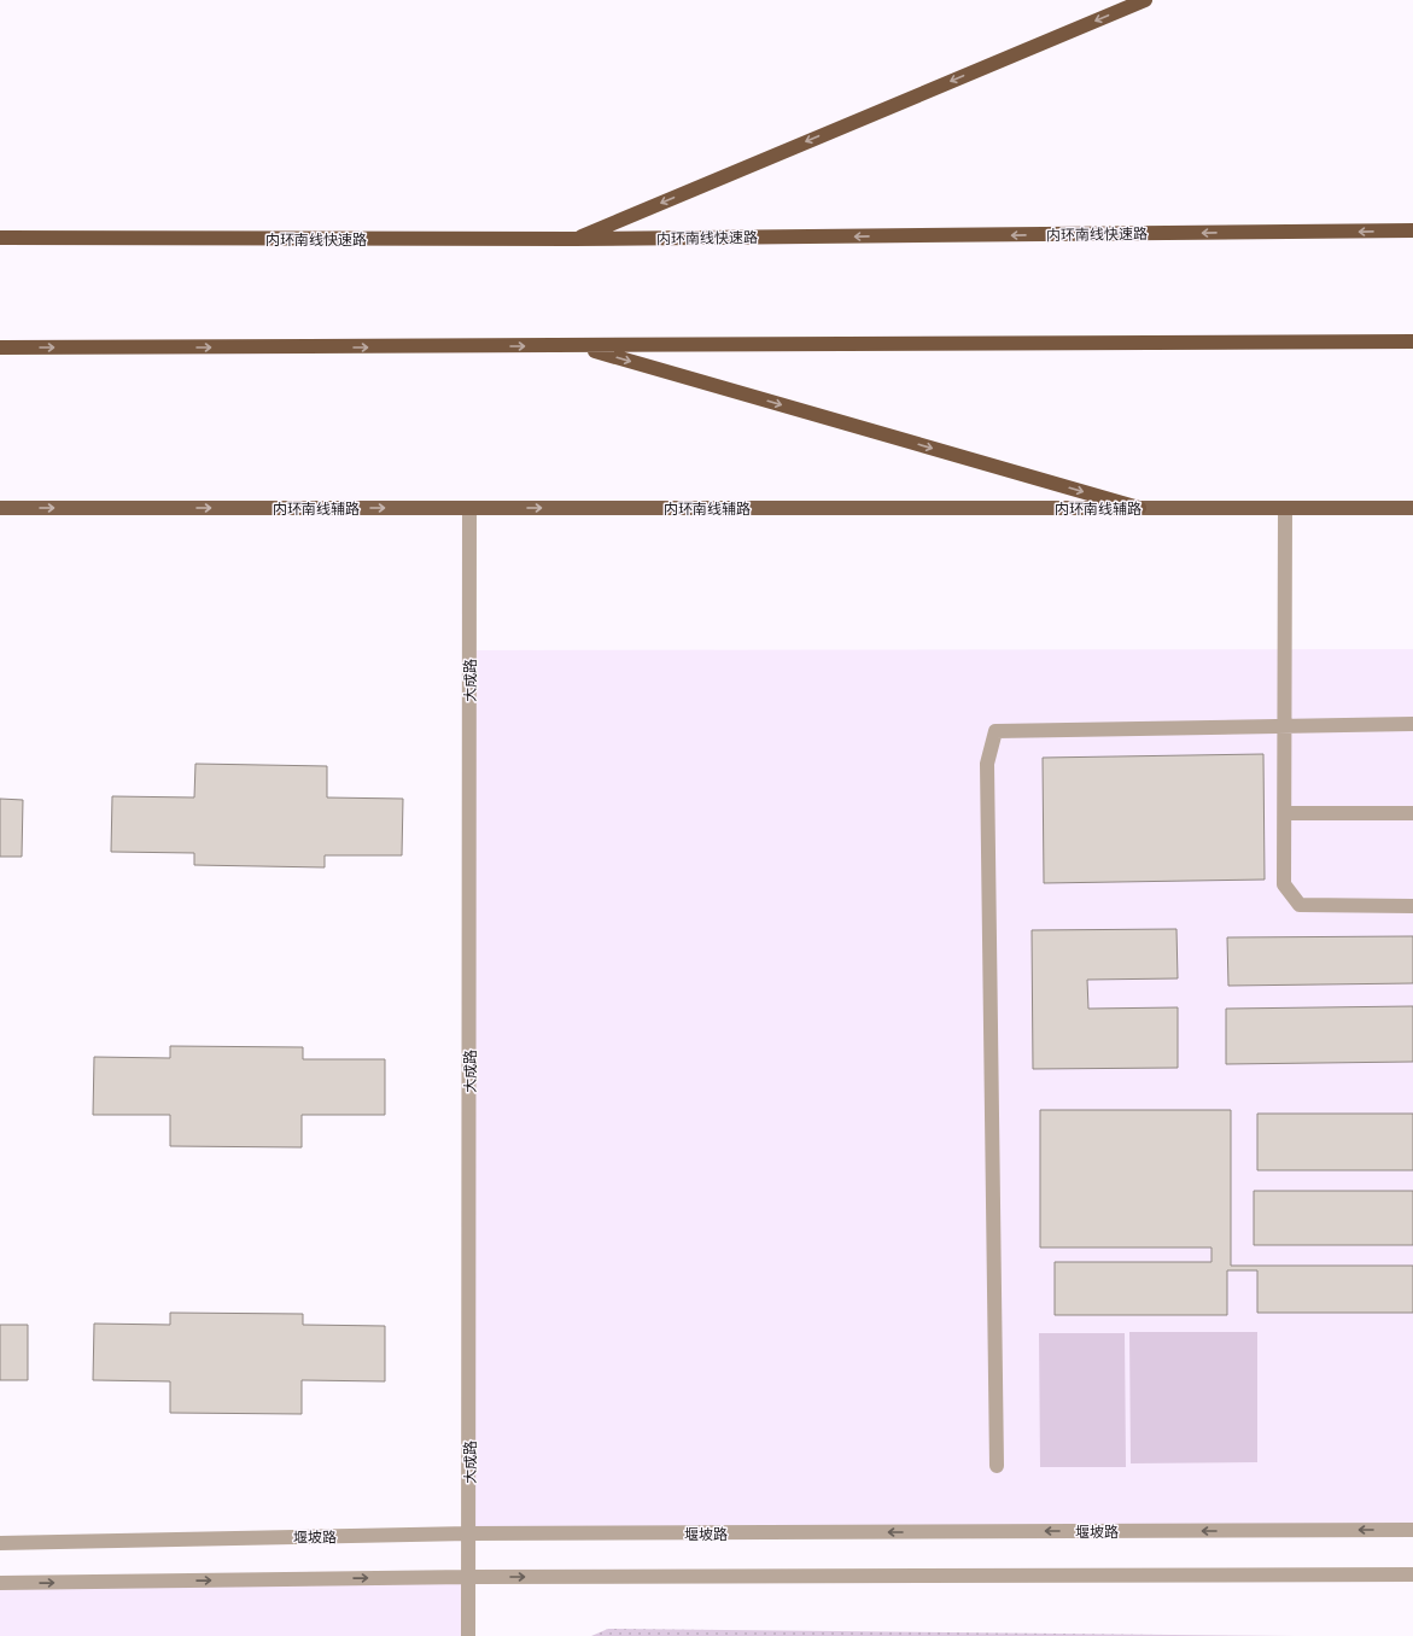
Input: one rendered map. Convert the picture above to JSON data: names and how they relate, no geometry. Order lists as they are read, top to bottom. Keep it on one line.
{"streets":{"highway":["内环南线快速路"],"main road":["内环南线辅路"],"street":["大成路","堰坡路"]},"crossings":[["内环南线辅路","大成路"],["大成路","堰坡路"]],"one_way":["内环南线辅路"]}
